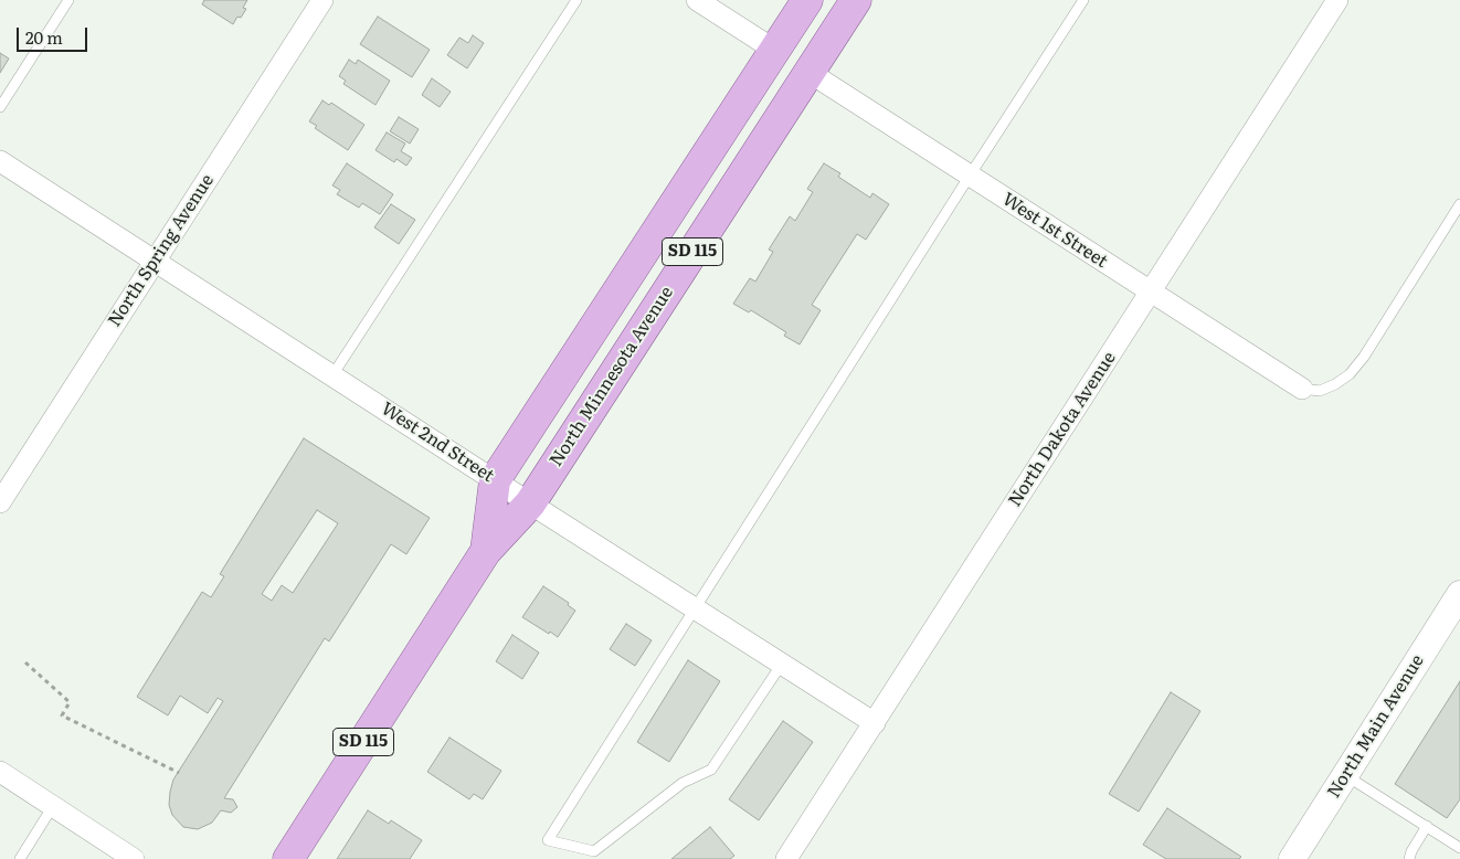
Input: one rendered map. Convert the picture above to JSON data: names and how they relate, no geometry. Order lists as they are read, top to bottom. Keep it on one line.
{"streets":{"main road":["SD 115","North Minnesota Avenue"],"street":["West 1st Street","North Spring Avenue","North Dakota Avenue","West 2nd Street","North Main Avenue"]},"crossings":[["West 1st Street","North Minnesota Avenue"],["West 1st Street","North Dakota Avenue"],["North Spring Avenue","West 2nd Street"],["North Minnesota Avenue","West 2nd Street"],["North Dakota Avenue","West 2nd Street"]],"scale_bar":"20 m"}
